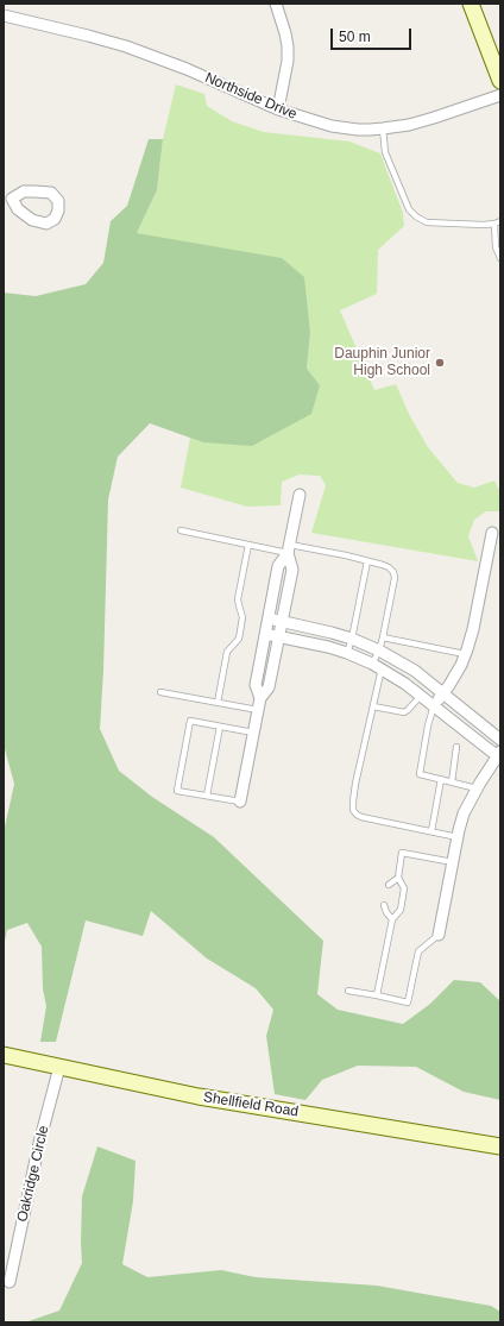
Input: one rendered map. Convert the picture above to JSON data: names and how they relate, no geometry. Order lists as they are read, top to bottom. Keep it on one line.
{"streets":{"street":["Northside Drive","Shellfield Road","Oakridge Circle"]},"crossings":[["Shellfield Road","Oakridge Circle"]],"places":["Dauphin Junior High School"],"scale_bar":"50 m"}
